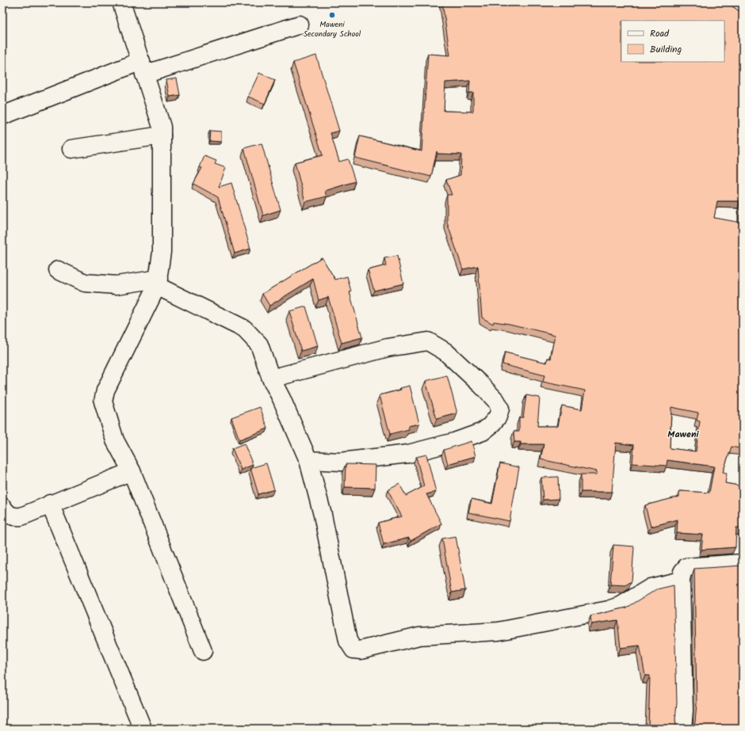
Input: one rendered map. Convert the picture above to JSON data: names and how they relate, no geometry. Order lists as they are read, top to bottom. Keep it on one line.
{"districts":["Maweni"],"places":["Maweni Secondary School"],"legend":["Road","Building"]}
